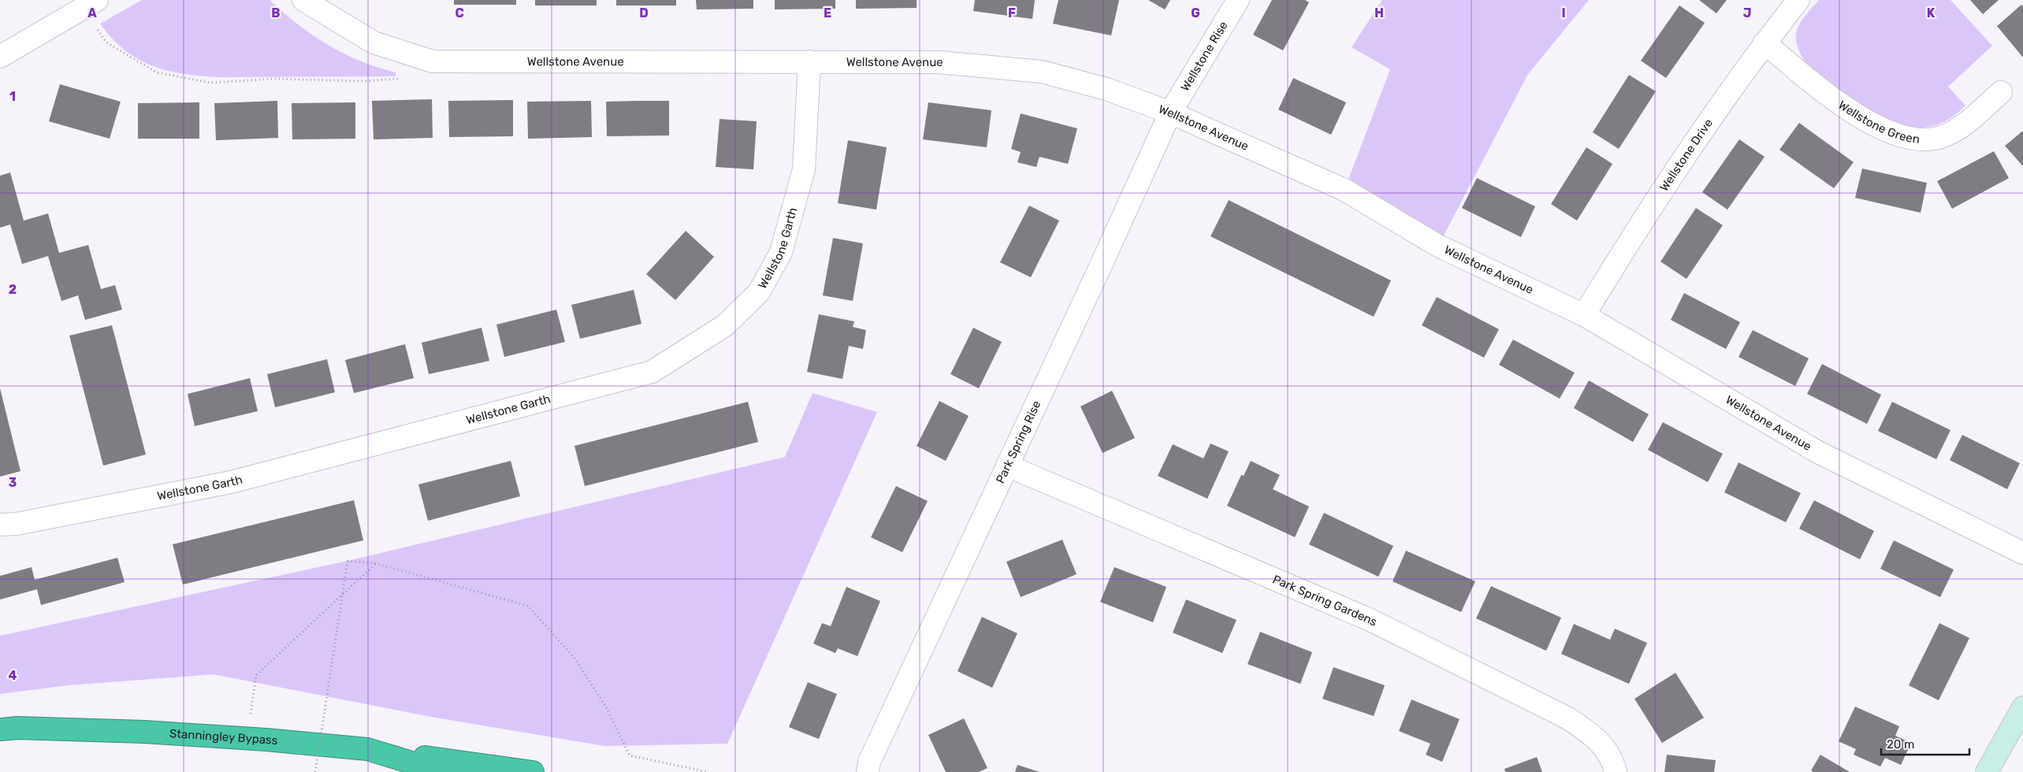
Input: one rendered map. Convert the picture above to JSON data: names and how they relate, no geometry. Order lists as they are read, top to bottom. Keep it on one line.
{"streets":{"highway":["Stanningley Bypass"],"street":["Wellstone Rise","Wellstone Avenue","Wellstone Green","Wellstone Drive","Wellstone Garth","Park Spring Rise","Park Spring Gardens"]},"crossings":[["Wellstone Rise","Wellstone Avenue"],["Wellstone Rise","Park Spring Rise"],["Wellstone Avenue","Wellstone Drive"],["Wellstone Avenue","Wellstone Garth"],["Wellstone Avenue","Park Spring Rise"],["Wellstone Green","Wellstone Drive"],["Park Spring Rise","Park Spring Gardens"]],"scale_bar":"20 m","grid":{"columns":["A","B","C","D","E","F","G","H","I","J","K"],"rows":["1","2","3","4"]}}
